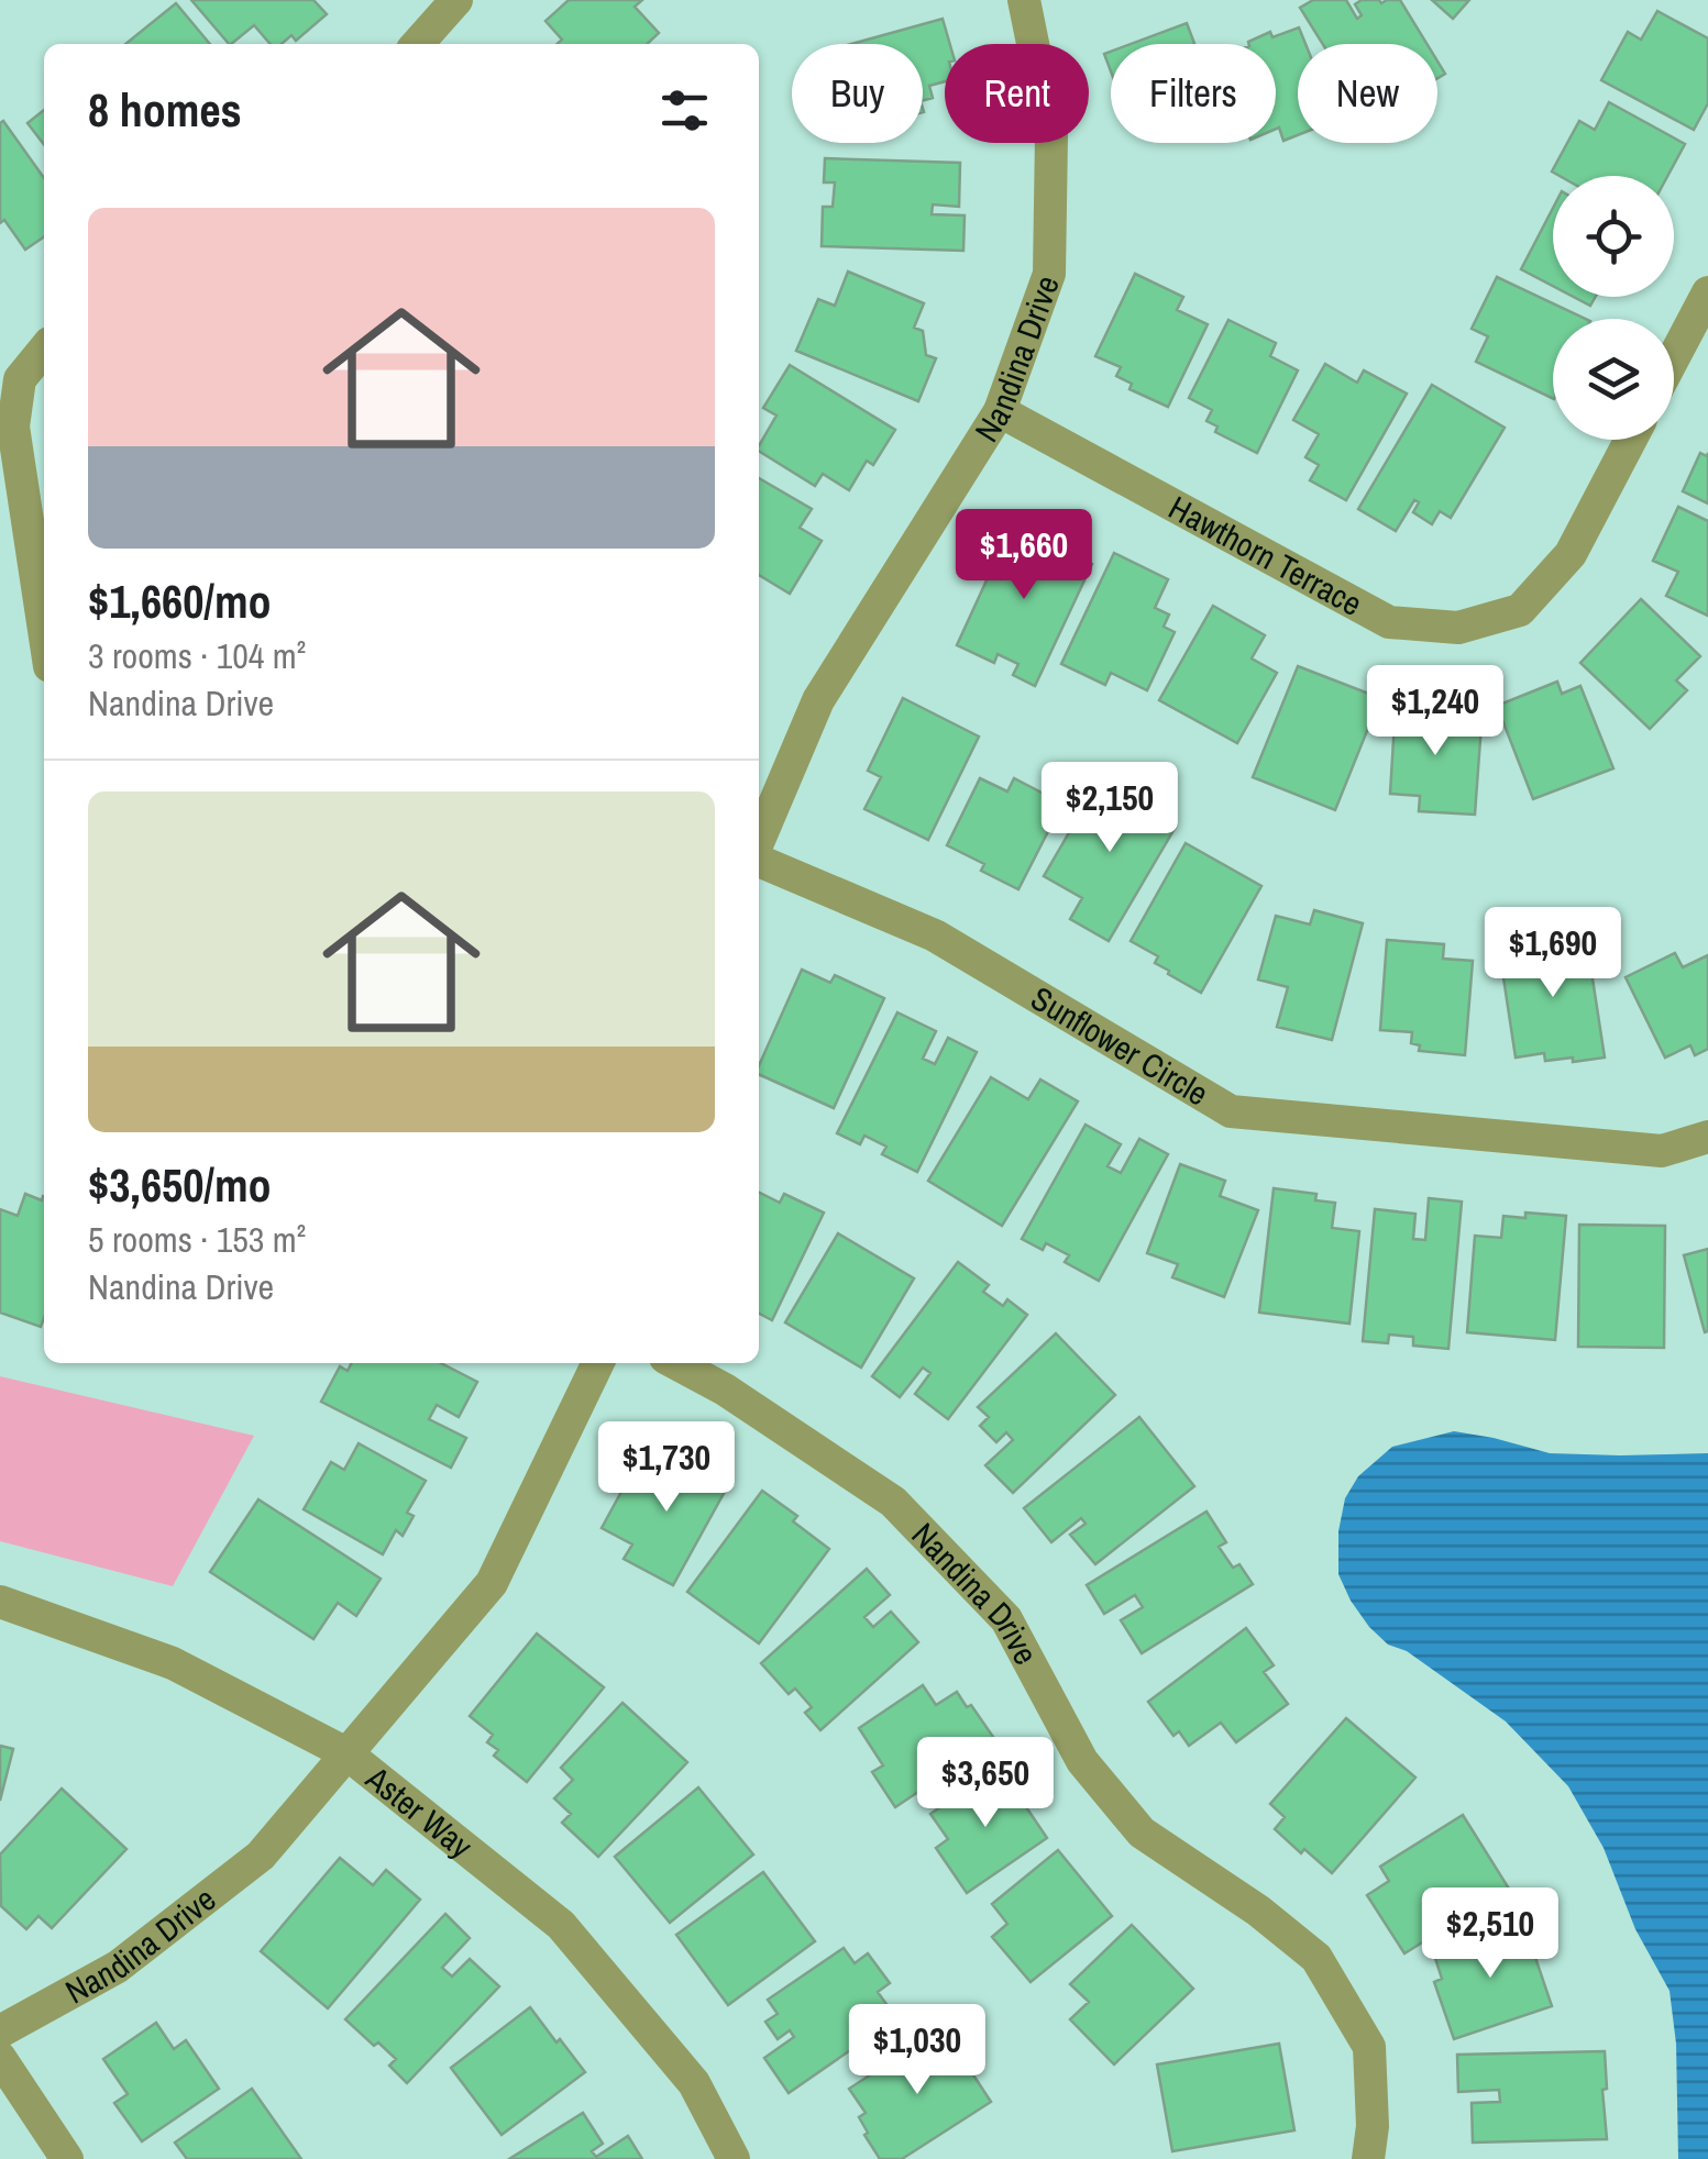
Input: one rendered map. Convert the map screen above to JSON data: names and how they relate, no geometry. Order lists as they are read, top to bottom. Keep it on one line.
{"streets":{"street":["Nandina Drive","Hawthorn Terrace","Sunflower Circle","Aster Way"]},"crossings":[["Nandina Drive","Hawthorn Terrace"],["Nandina Drive","Aster Way"]],"page":{"chip":["Buy","Rent","Filters","New"],"heading":"8 homes","list":[{"name":"$1,660/mo","note":"3 rooms · 104 m² · Nandina Drive"},{"name":"$3,650/mo","note":"5 rooms · 153 m² · Nandina Drive"}],"price":["$1,660","$1,240","$2,150","$1,690","$1,730","$3,650","$2,510","$1,030"]}}
